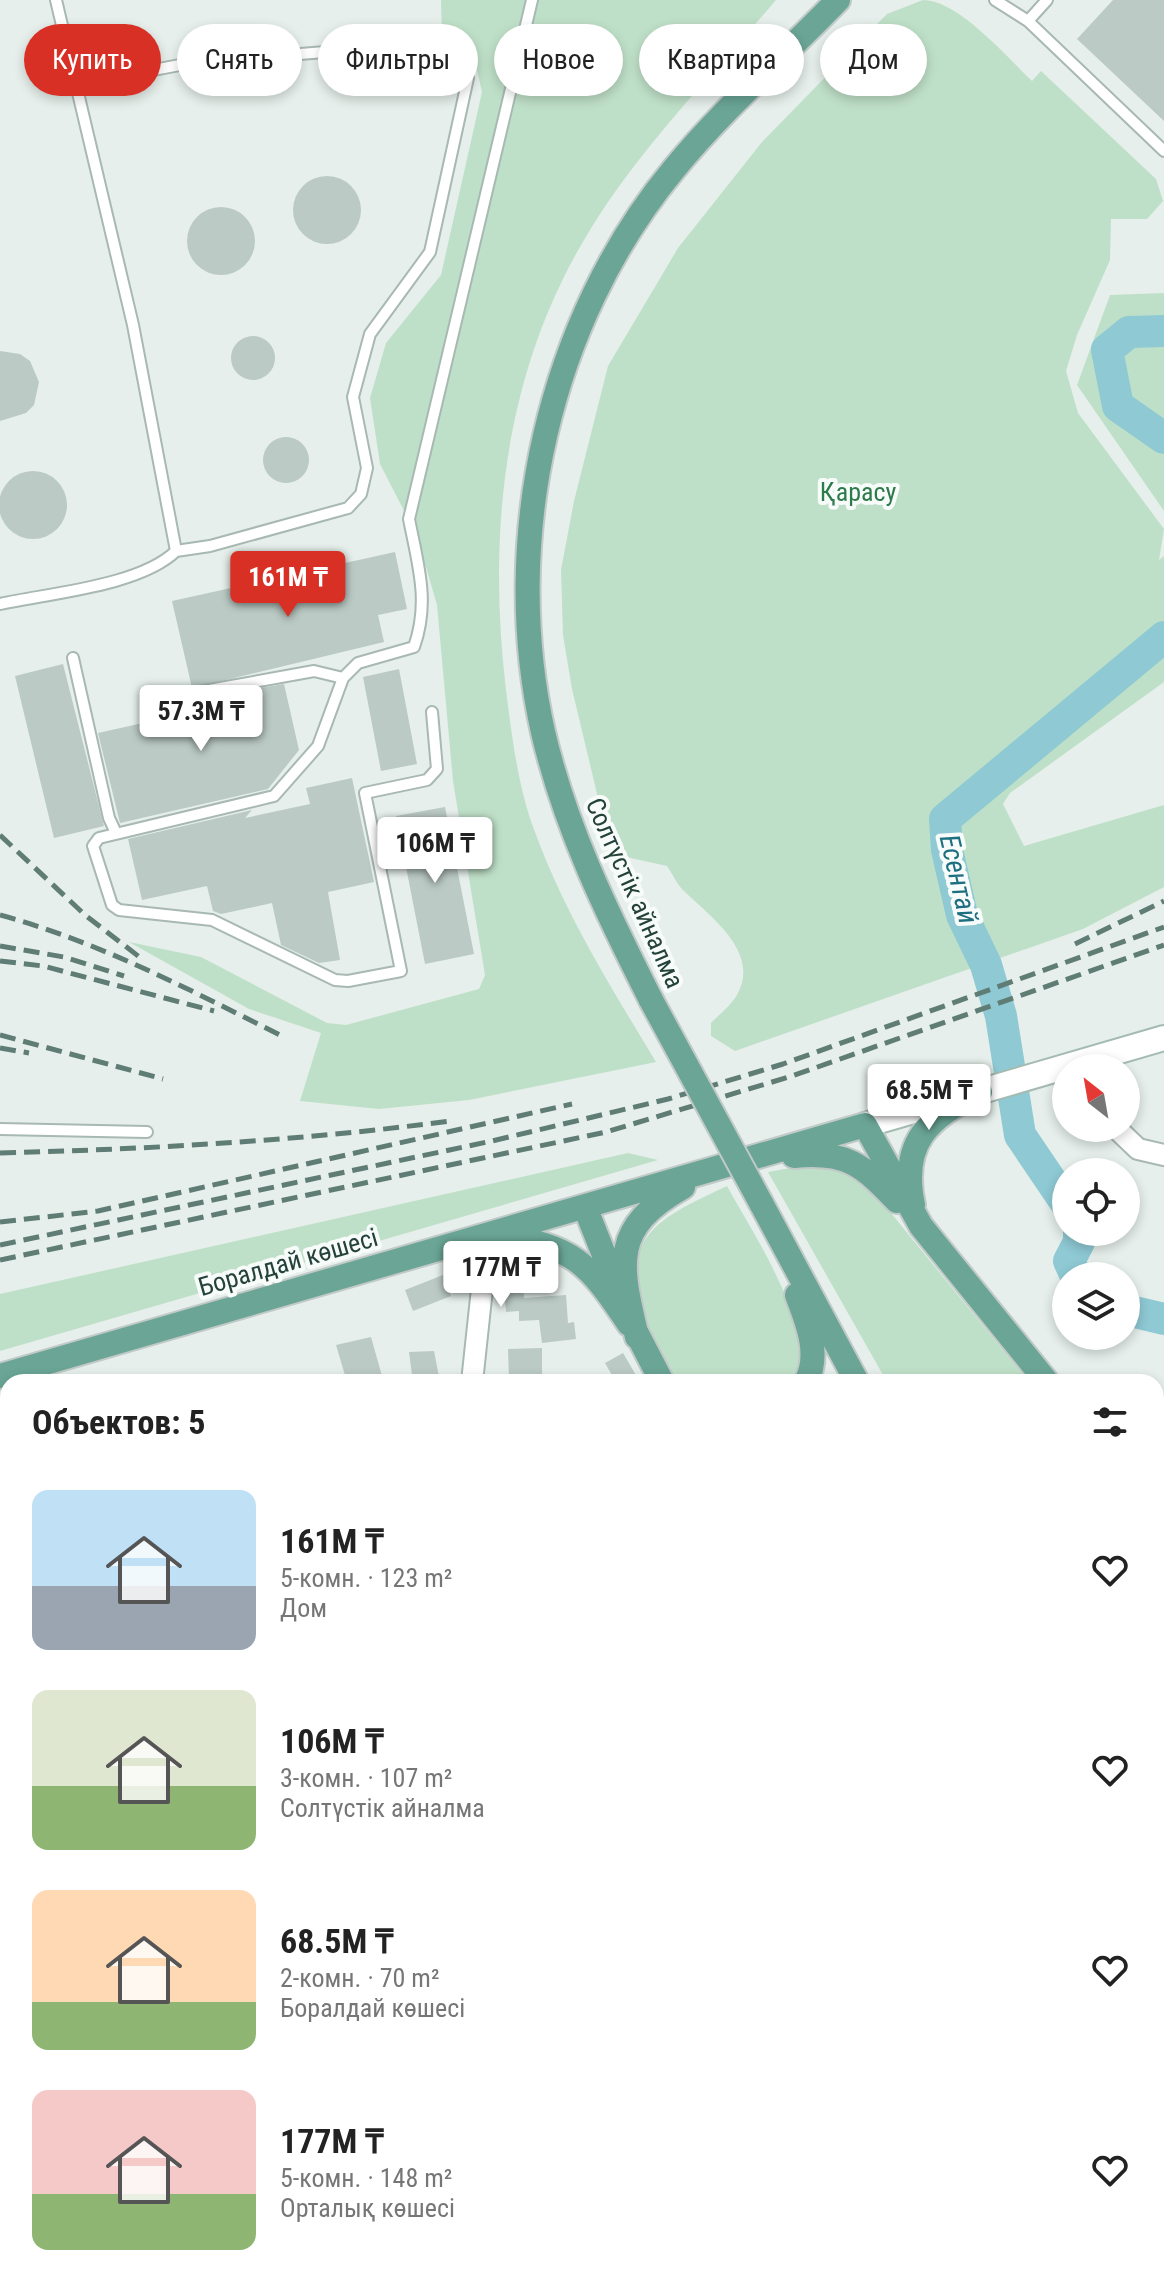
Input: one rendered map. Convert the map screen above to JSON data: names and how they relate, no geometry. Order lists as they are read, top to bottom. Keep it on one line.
{"streets":{"main road":["Солтүстік айналма","Боралдай көшесі"]},"water":["Есентай"],"parks":["Қарасу"],"north":"top left","page":{"chip":["Купить","Снять","Фильтры","Новое","Квартира","Дом"],"price":["161M ₸","57.3M ₸","106M ₸","68.5M ₸","177M ₸"],"heading":"Объектов: 5","list":[{"name":"161M ₸","note":"5-комн. · 123 m² · Дом"},{"name":"106M ₸","note":"3-комн. · 107 m² · Солтүстік айналма"},{"name":"68.5M ₸","note":"2-комн. · 70 m² · Боралдай көшесі"},{"name":"177M ₸","note":"5-комн. · 148 m² · Орталық көшесі"}]}}
